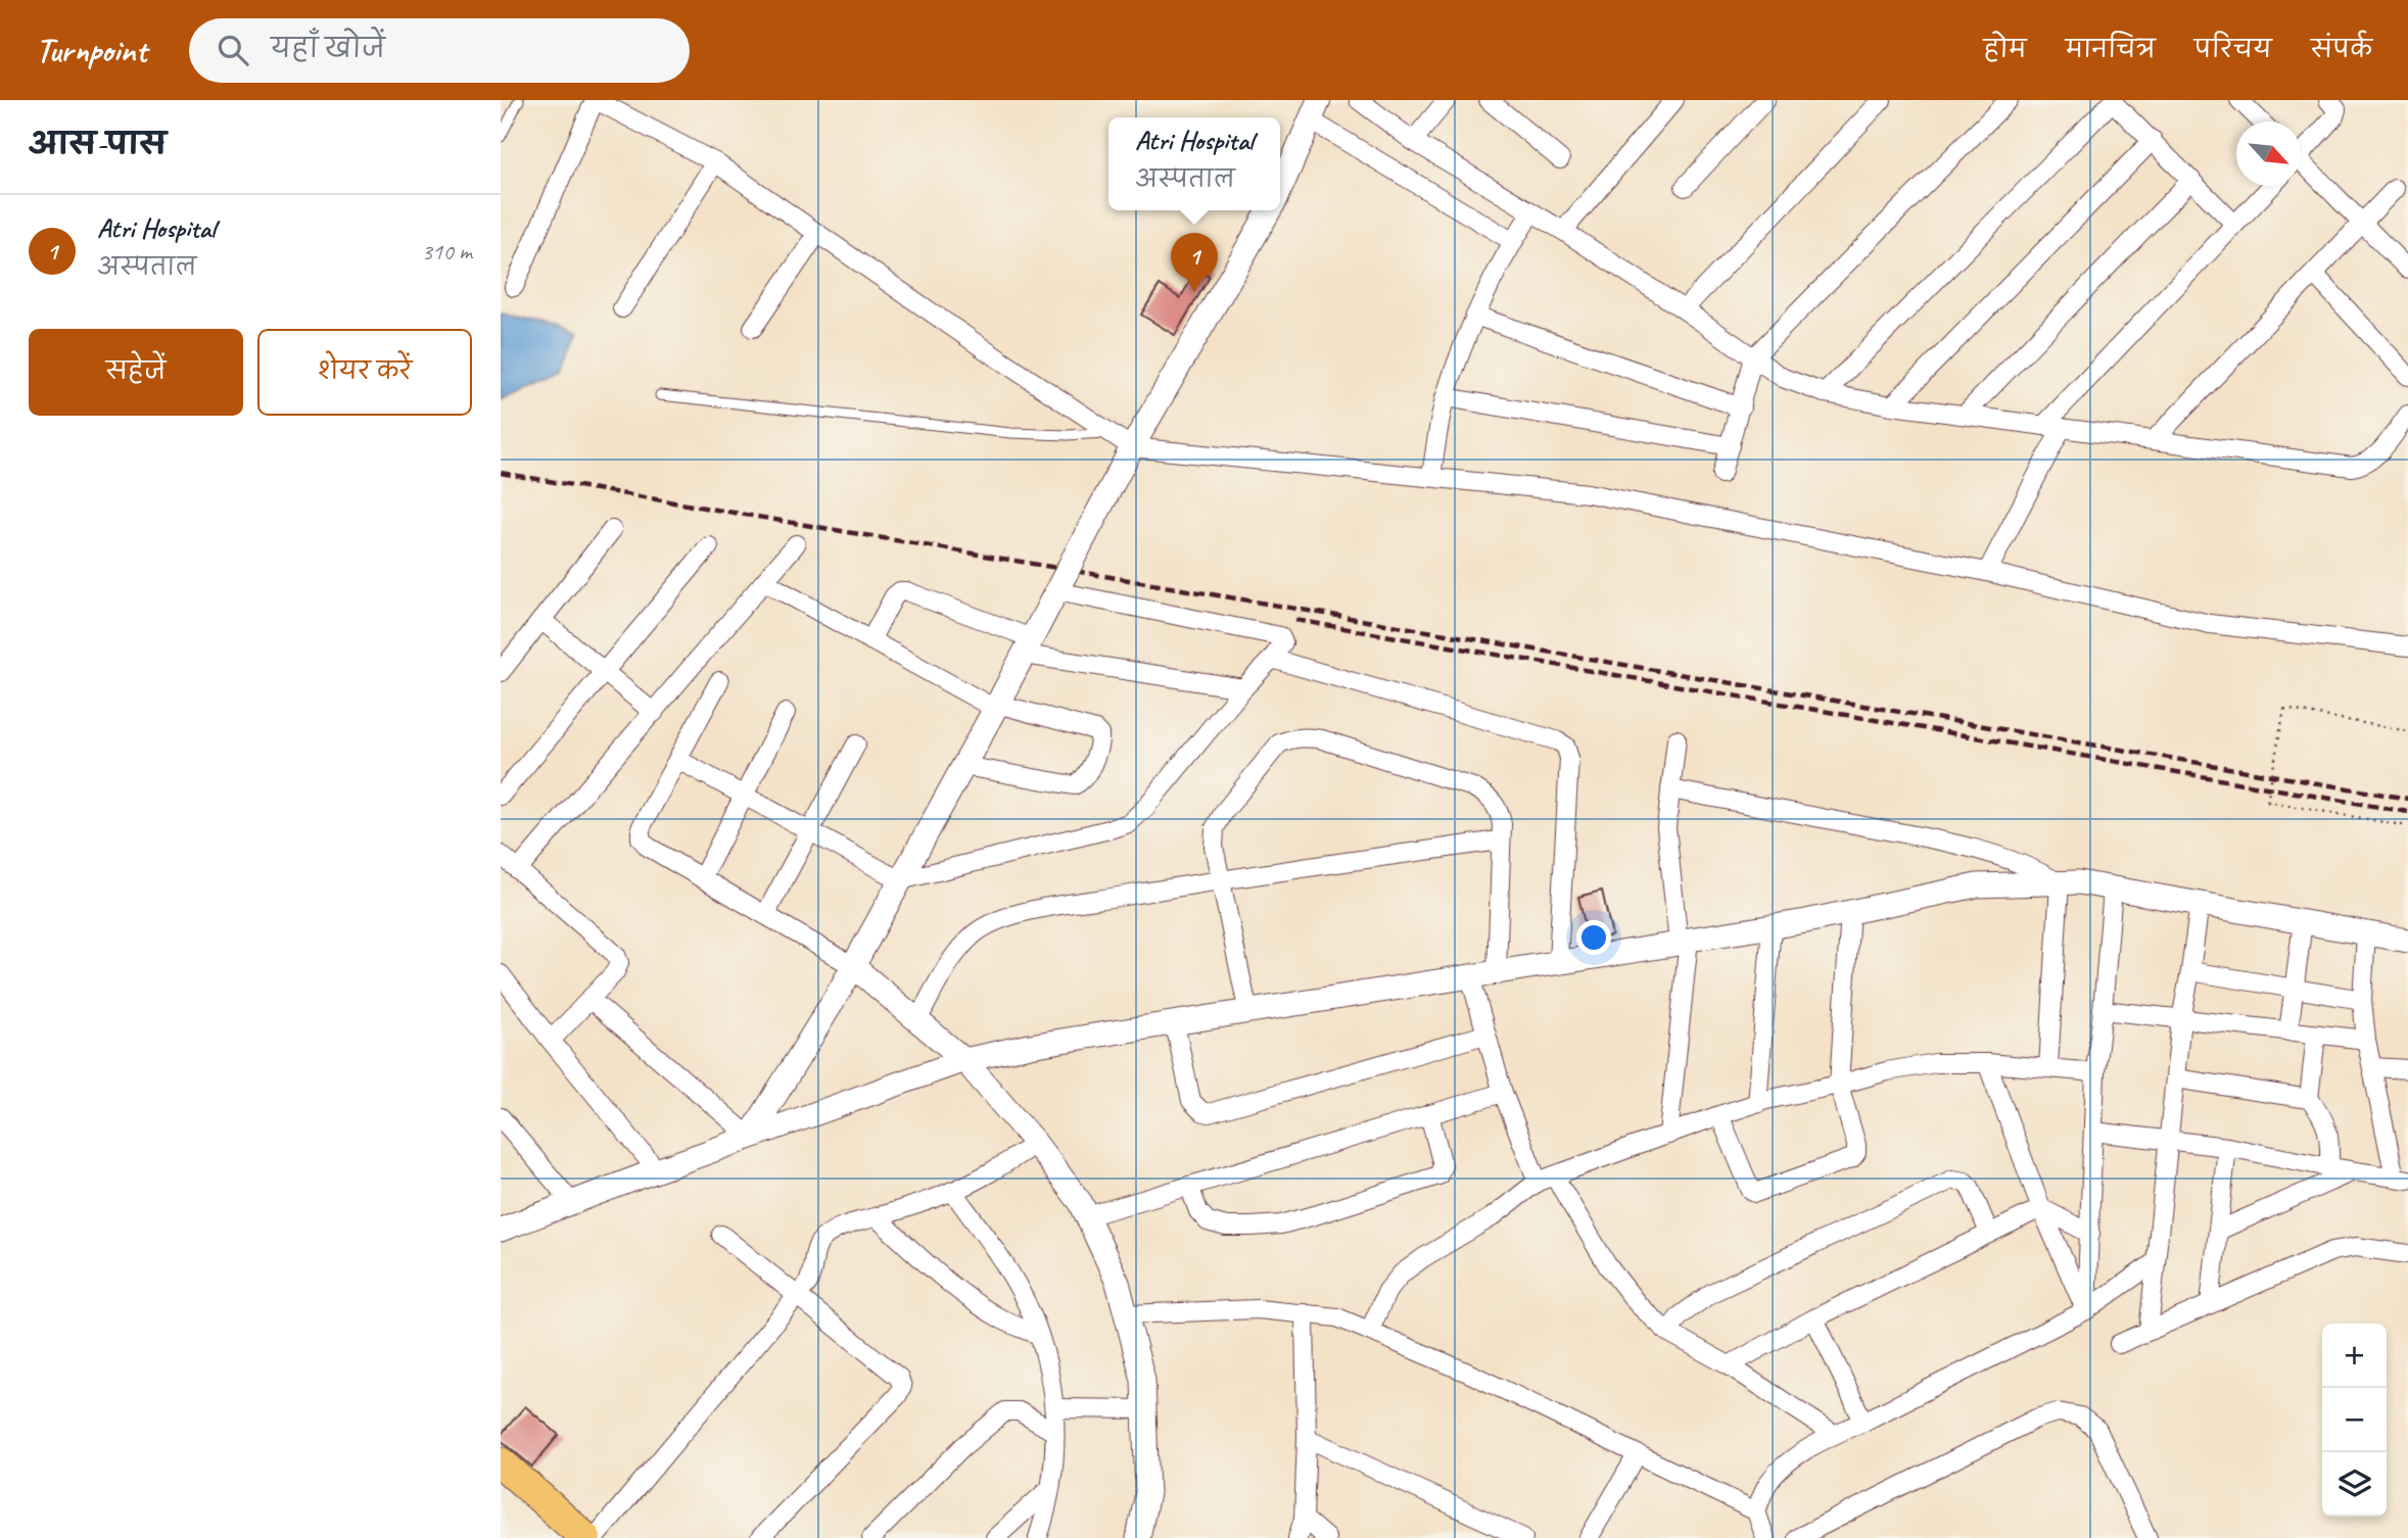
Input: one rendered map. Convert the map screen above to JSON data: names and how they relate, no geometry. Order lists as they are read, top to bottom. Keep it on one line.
{"north":"bottom right","page":{"header":"Turnpoint","search":"यहाँ खोजें","nav":["होम","मानचित्र","परिचय","संपर्क"],"heading":"आस-पास","popup":["Atri Hospital","अस्पताल"],"list":[{"mark":"1","name":"Atri Hospital","note":"अस्पताल","value":"310 m"}],"pins":"1","buttons":["सहेजें","शेयर करें"],"map_buttons":["+","−"]}}
